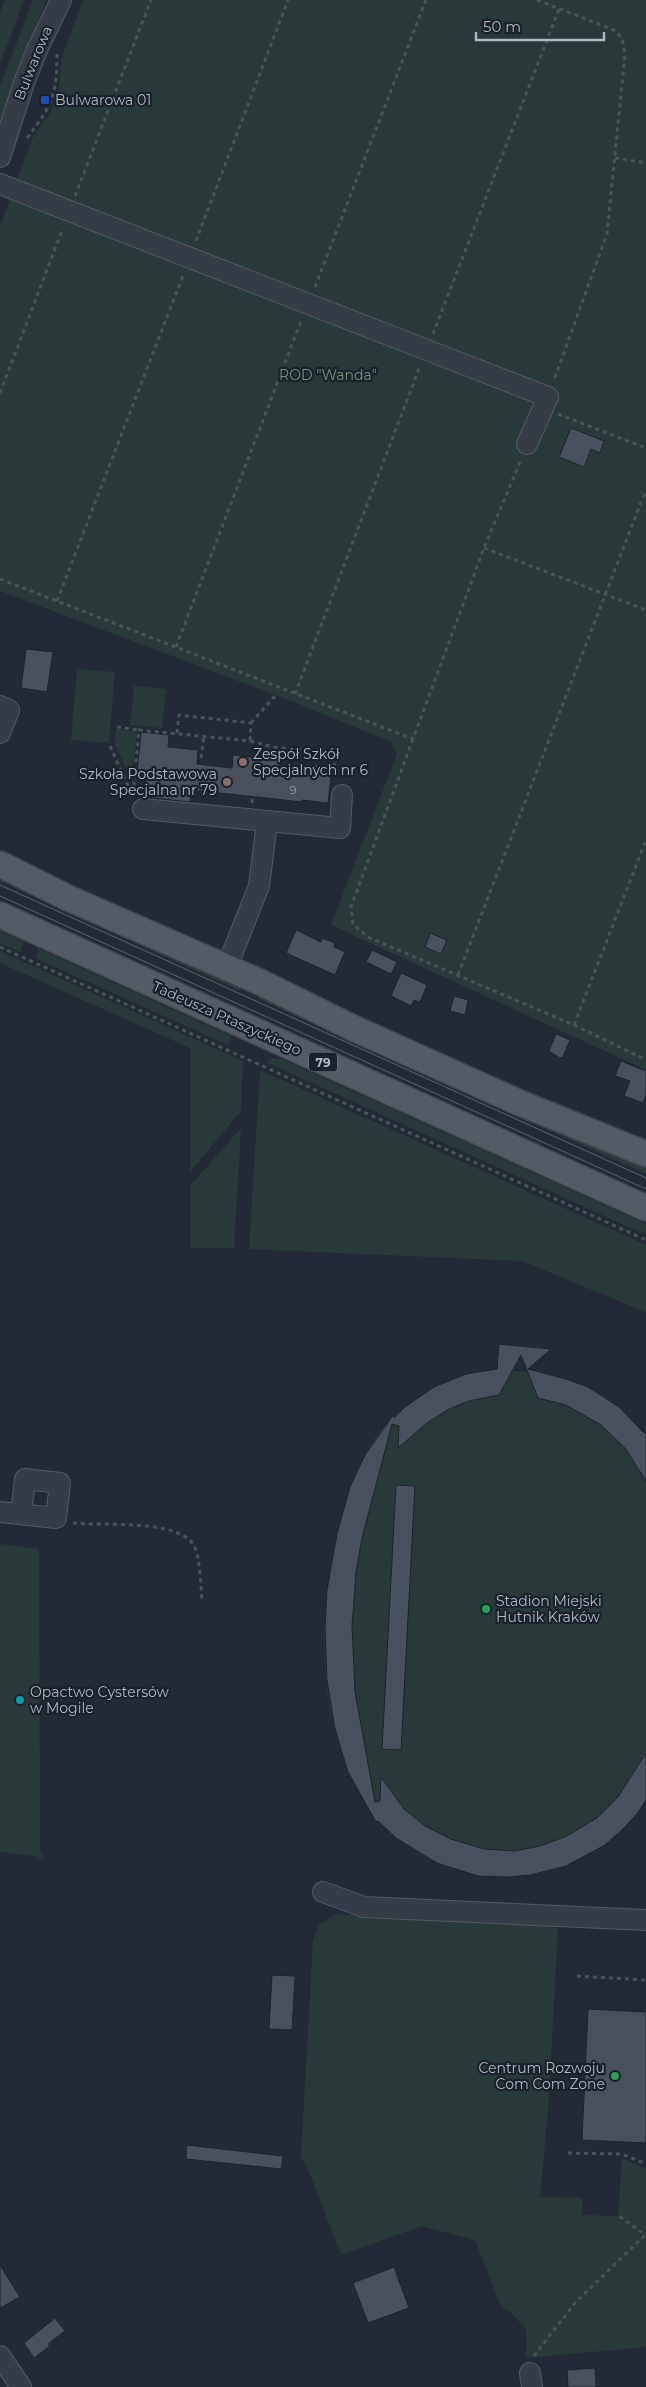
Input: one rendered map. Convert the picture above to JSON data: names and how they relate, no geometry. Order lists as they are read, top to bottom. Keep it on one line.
{"streets":{"main road":["Tadeusza Ptaszyckiego","79"],"street":["Bulwarowa"]},"parks":["ROD \"Wanda\""],"places":{"transit":["Bulwarowa 01"],"other":["Zespół Szkół Specjalnych nr 6","Szkoła Podstawowa Specjalna nr 79","Stadion Miejski Hutnik Kraków","Opactwo Cystersów w Mogile","Centrum Rozwoju Com Com Zone"]},"house_numbers":["9"],"scale_bar":"50 m"}
